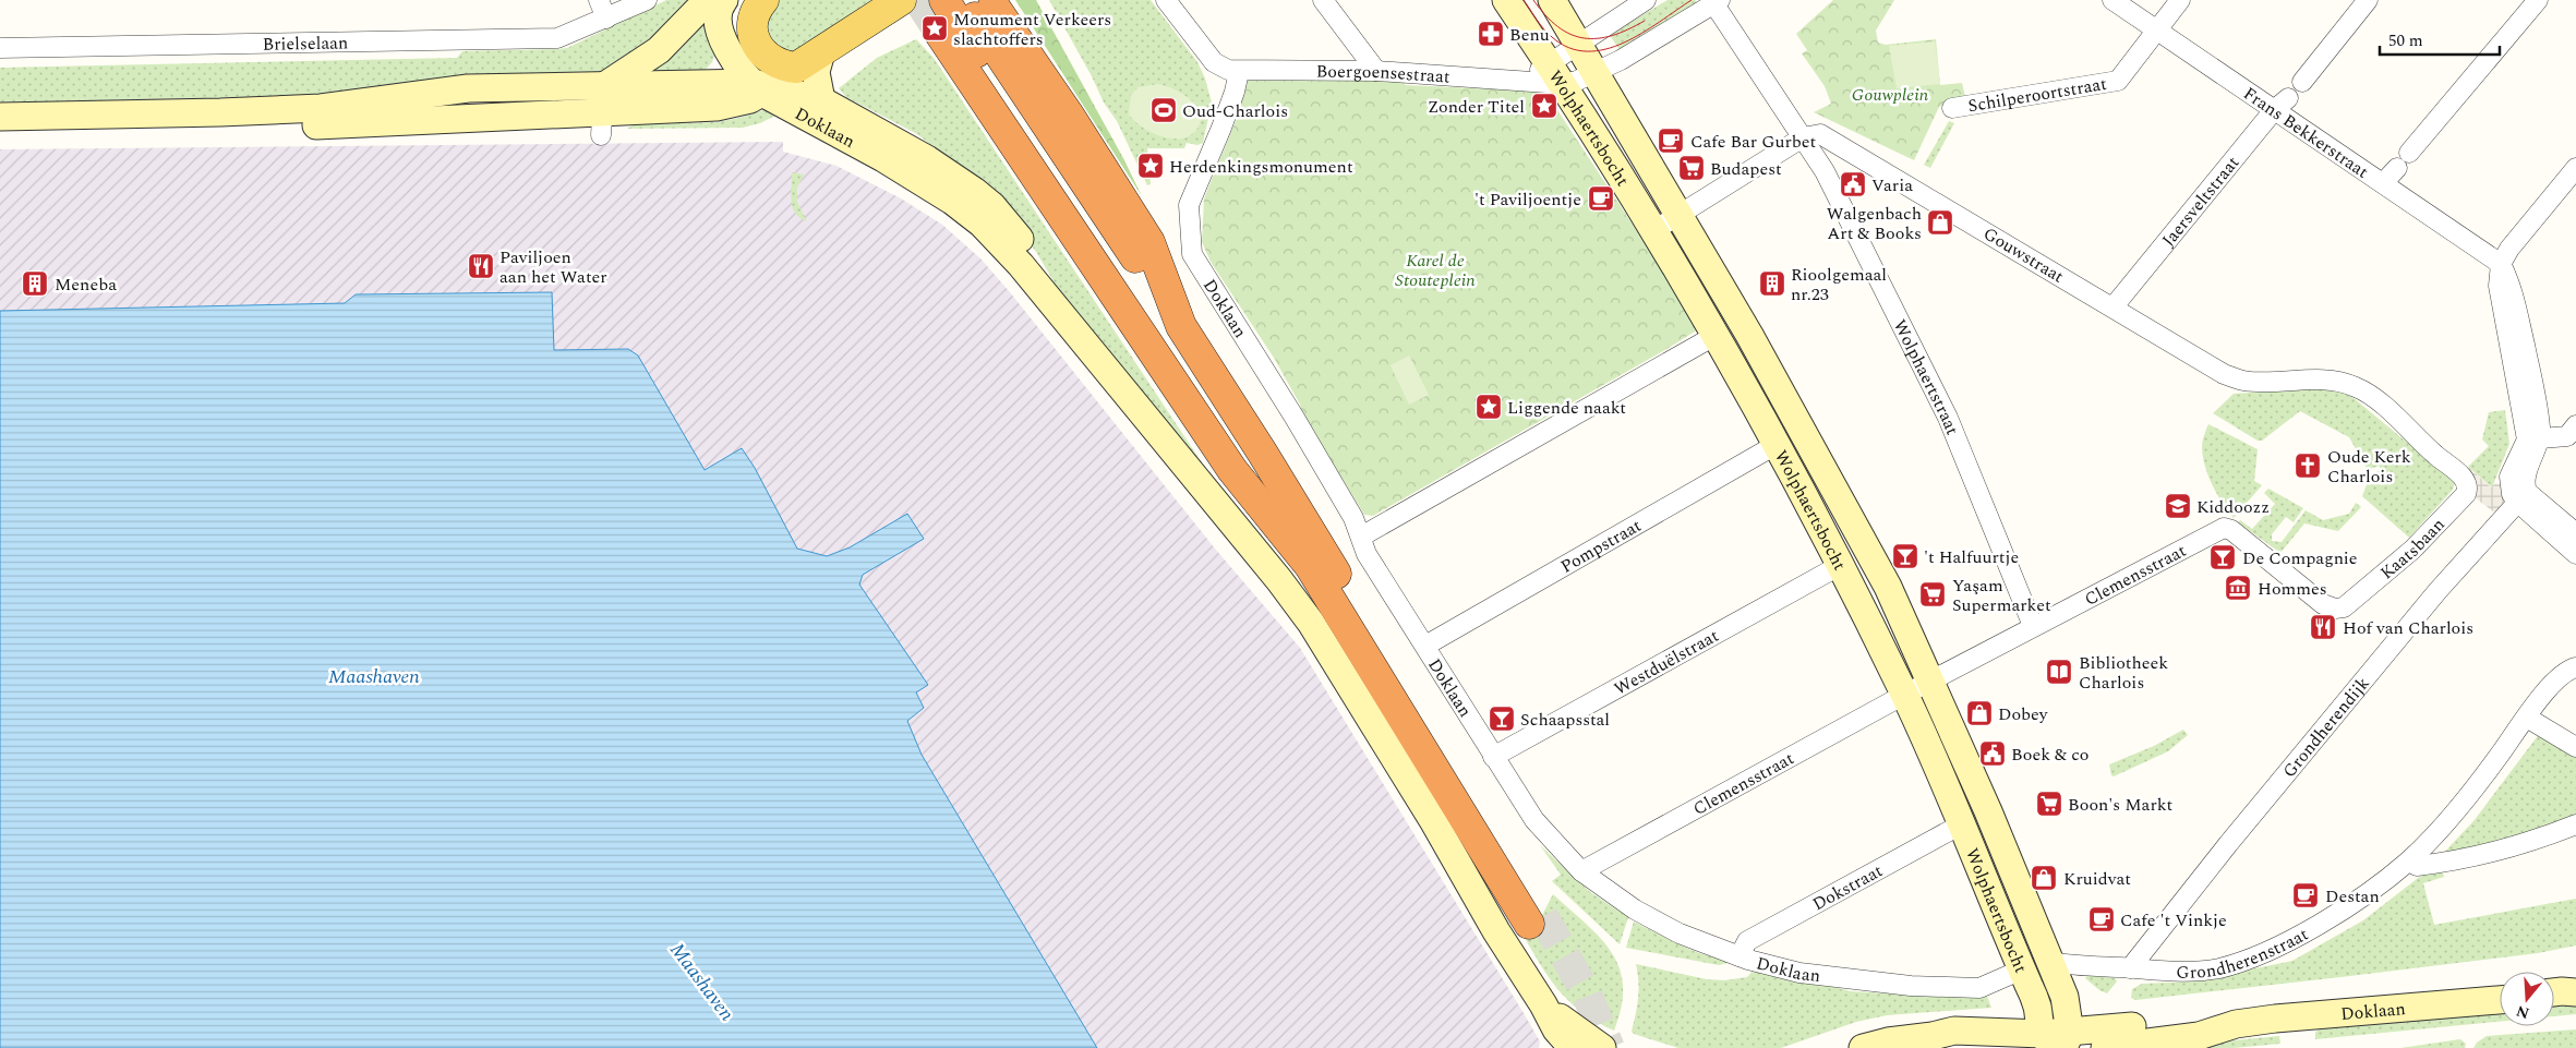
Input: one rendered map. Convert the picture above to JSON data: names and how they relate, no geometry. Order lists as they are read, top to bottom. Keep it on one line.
{"streets":{"main road":["Doklaan","Wolphaertsbocht"],"street":["Brielselaan","Boergoensestraat","Schilperoortstraat","Frans Bekkerstraat","Jaersveltstraat","Gouwstraat","Wolphaertstraat","Pompstraat","Kaatsbaan","Clemensstraat","Westduëlstraat","Grondherendijk","Dokstraat","Grondherenstraat"]},"crossings":[["Boergoensestraat","Doklaan"],["Boergoensestraat","Wolphaertsbocht"],["Boergoensestraat","Wolphaertstraat"],["Schilperoortstraat","Frans Bekkerstraat"],["Doklaan","Wolphaertsbocht"],["Doklaan","Pompstraat"],["Doklaan","Clemensstraat"],["Doklaan","Westduëlstraat"],["Doklaan","Dokstraat"],["Wolphaertsbocht","Pompstraat"],["Wolphaertsbocht","Clemensstraat"],["Wolphaertsbocht","Westduëlstraat"],["Wolphaertsbocht","Dokstraat"],["Wolphaertsbocht","Grondherenstraat"],["Frans Bekkerstraat","Jaersveltstraat"],["Jaersveltstraat","Gouwstraat"],["Gouwstraat","Wolphaertstraat"],["Gouwstraat","Kaatsbaan"],["Wolphaertstraat","Clemensstraat"],["Kaatsbaan","Clemensstraat"],["Grondherendijk","Grondherenstraat"]],"water":["Maashaven"],"parks":["Gouwplein","Karel de Stouteplein"],"places":{"place":["Monument Verkeers slachtoffers","Zonder Titel","Herdenkingsmonument","Liggende naakt"],"pharmacy":["Benu"],"sports":["Oud-Charlois"],"cafe":["Cafe Bar Gurbet","'t Paviljoentje","Destan","Cafe 't Vinkje"],"supermarket":["Budapest","Yaşam Supermarket","Boon's Markt"],"public building":["Varia","Boek & co"],"shop":["Walgenbach Art & Books","Dobey","Kruidvat"],"restaurant":["Paviljoen aan het Water","Hof van Charlois"],"building":["Meneba","Rioolgemaal nr.23"],"church":["Oude Kerk Charlois"],"school or university":["Kiddoozz"],"bar":["'t Halfuurtje","De Compagnie","Schaapsstal"],"museum":["Hommes"],"library":["Bibliotheek Charlois"]},"scale_bar":"50 m","north":"bottom"}
